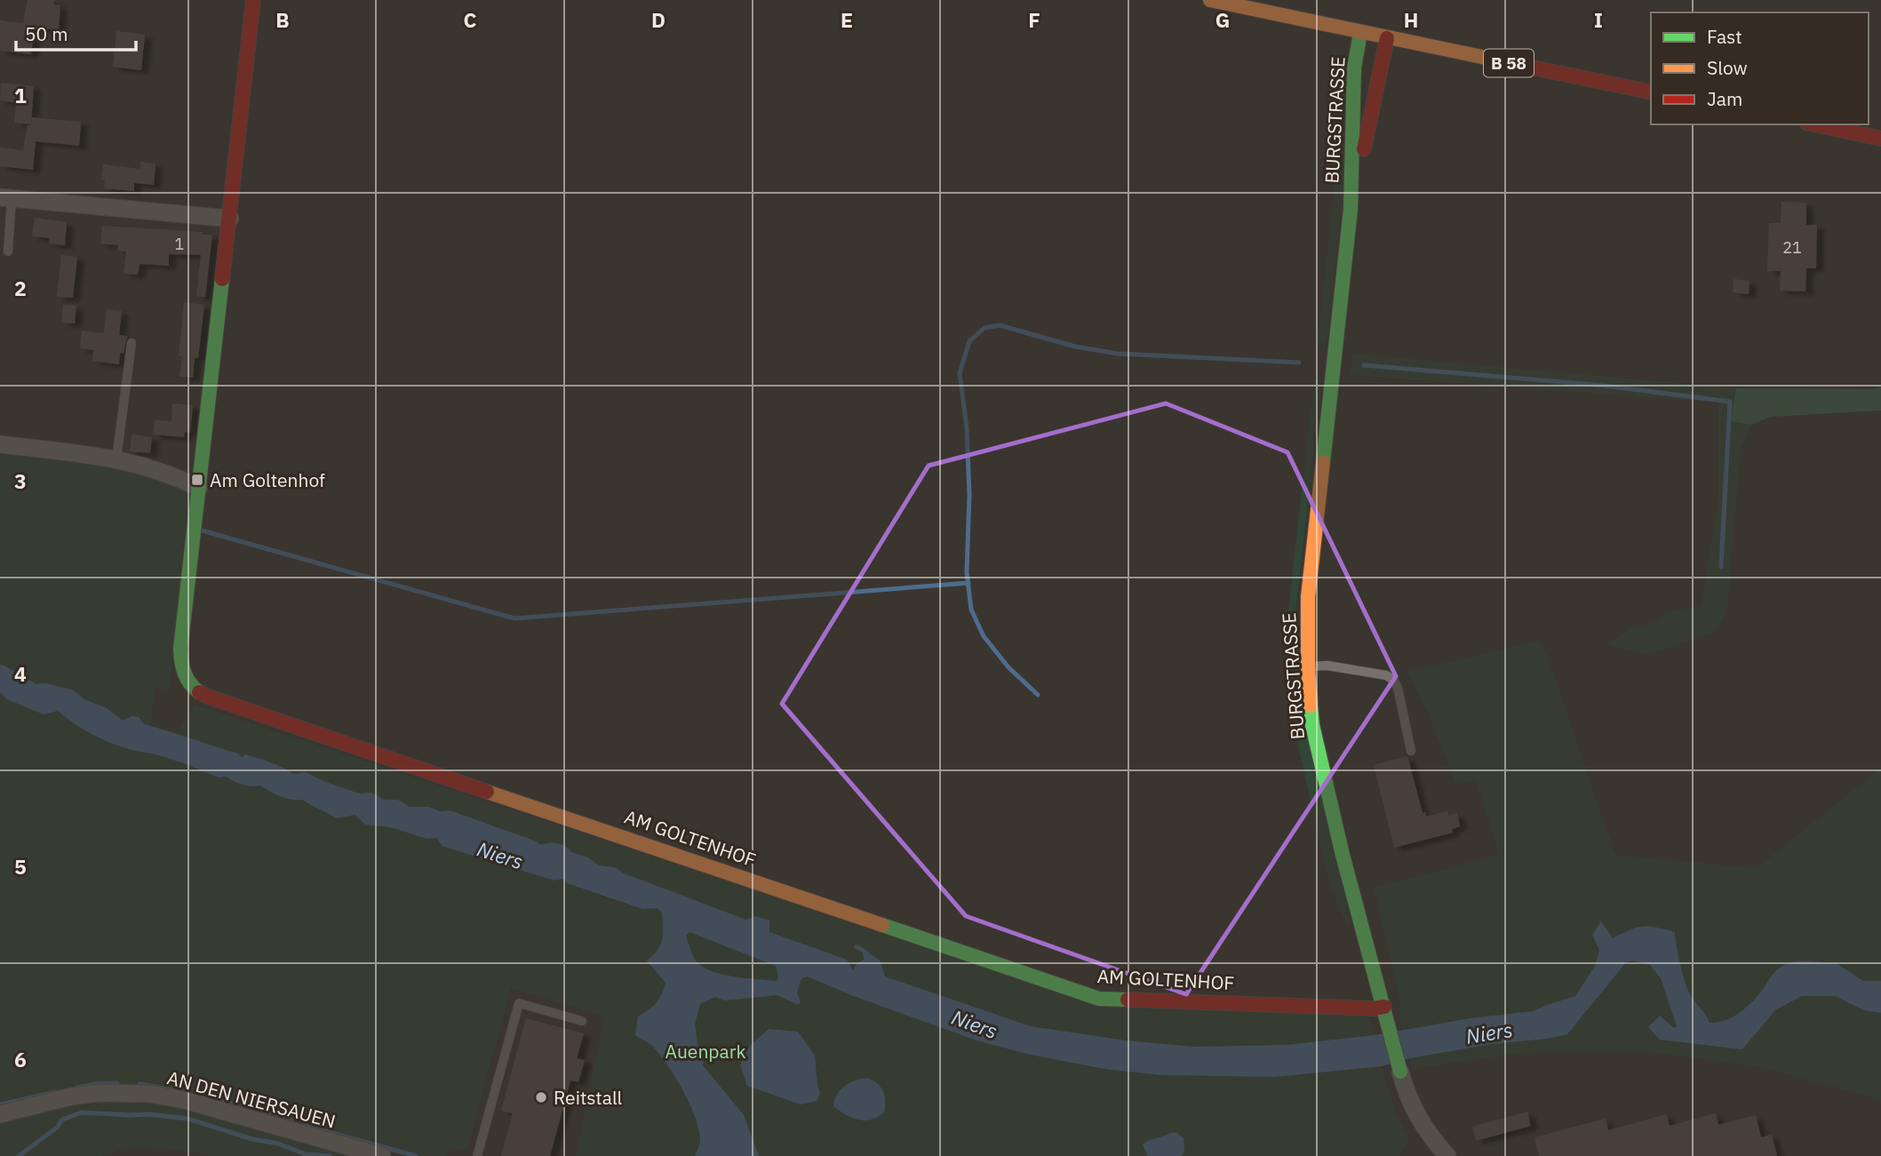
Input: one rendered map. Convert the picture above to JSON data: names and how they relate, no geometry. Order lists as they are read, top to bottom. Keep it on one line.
{"streets":{"street":["B 58","BURGSTRASSE","AM GOLTENHOF","AN DEN NIERSAUEN"]},"crossings":[["B 58","BURGSTRASSE"],["BURGSTRASSE","AM GOLTENHOF"]],"water":["Niers"],"parks":["Auenpark"],"places":{"transit":["Am Goltenhof"],"other":["Reitstall"]},"house_numbers":["1","21"],"legend":["Fast","Slow","Jam"],"scale_bar":"50 m","grid":{"columns":["B","C","D","E","F","G","H","I"],"rows":["1","2","3","4","5","6"]}}
